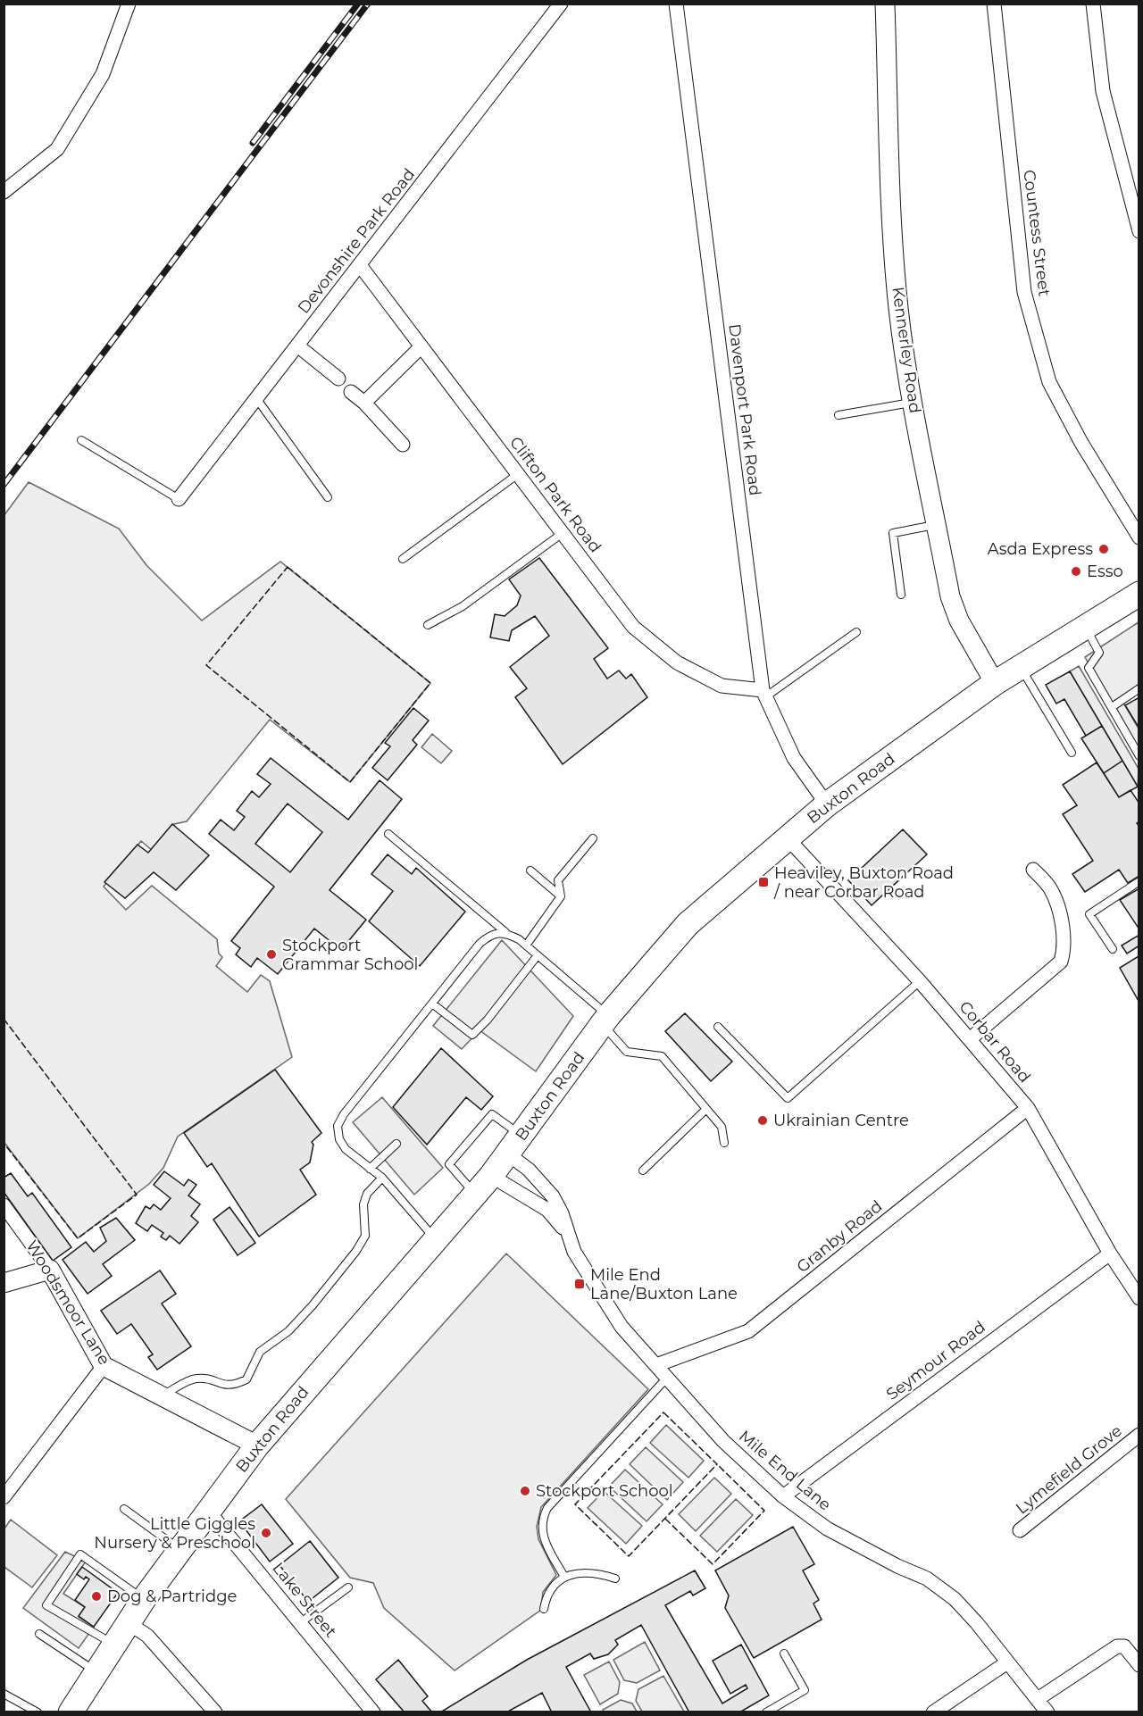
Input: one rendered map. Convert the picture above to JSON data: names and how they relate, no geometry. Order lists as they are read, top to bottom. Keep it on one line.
{"streets":{"highway":["Buxton Road"],"street":["Countess Street","Devonshire Park Road","Kennerley Road","Davenport Park Road","Clifton Park Road","Corbar Road","Granby Road","Woodsmoor Lane","Seymour Road","Lymefield Grove","Mile End Lane","Lake Street"]},"crossings":[["Devonshire Park Road","Clifton Park Road"],["Kennerley Road","Buxton Road"],["Davenport Park Road","Clifton Park Road"],["Davenport Park Road","Buxton Road"],["Buxton Road","Corbar Road"],["Buxton Road","Woodsmoor Lane"],["Buxton Road","Mile End Lane"],["Buxton Road","Lake Street"],["Corbar Road","Granby Road"],["Corbar Road","Seymour Road"],["Granby Road","Mile End Lane"],["Seymour Road","Mile End Lane"]],"places":{"other":["Asda Express","Esso","Stockport Grammar School","Ukrainian Centre","Stockport School","Little Giggles Nursery & Preschool","Dog & Partridge"],"transit":["Heaviley, Buxton Road / near Corbar Road","Mile End Lane/Buxton Lane"]}}
